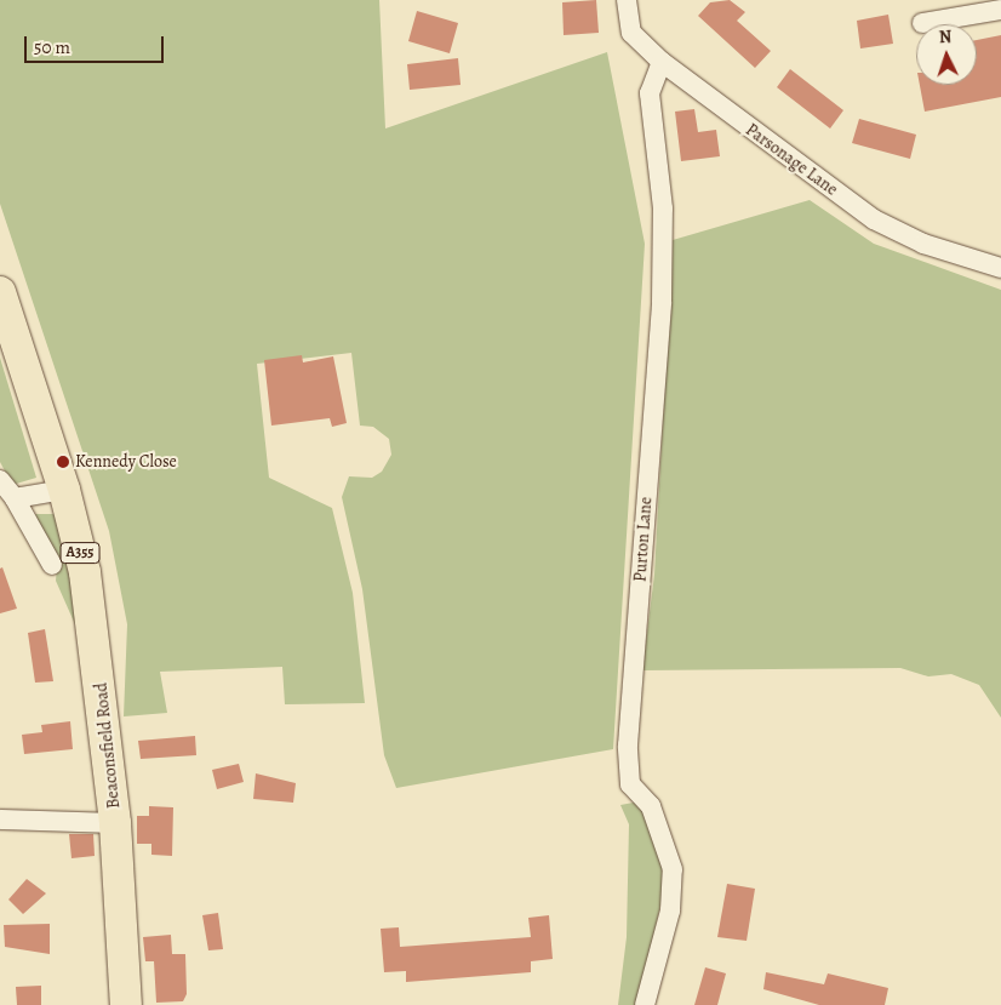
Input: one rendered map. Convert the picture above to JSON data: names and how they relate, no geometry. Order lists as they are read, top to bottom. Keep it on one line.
{"streets":{"main road":["A355","Beaconsfield Road"],"street":["Parsonage Lane","Purton Lane"]},"crossings":[["Parsonage Lane","Purton Lane"]],"places":["Kennedy Close"],"scale_bar":"50 m","north":"top"}
